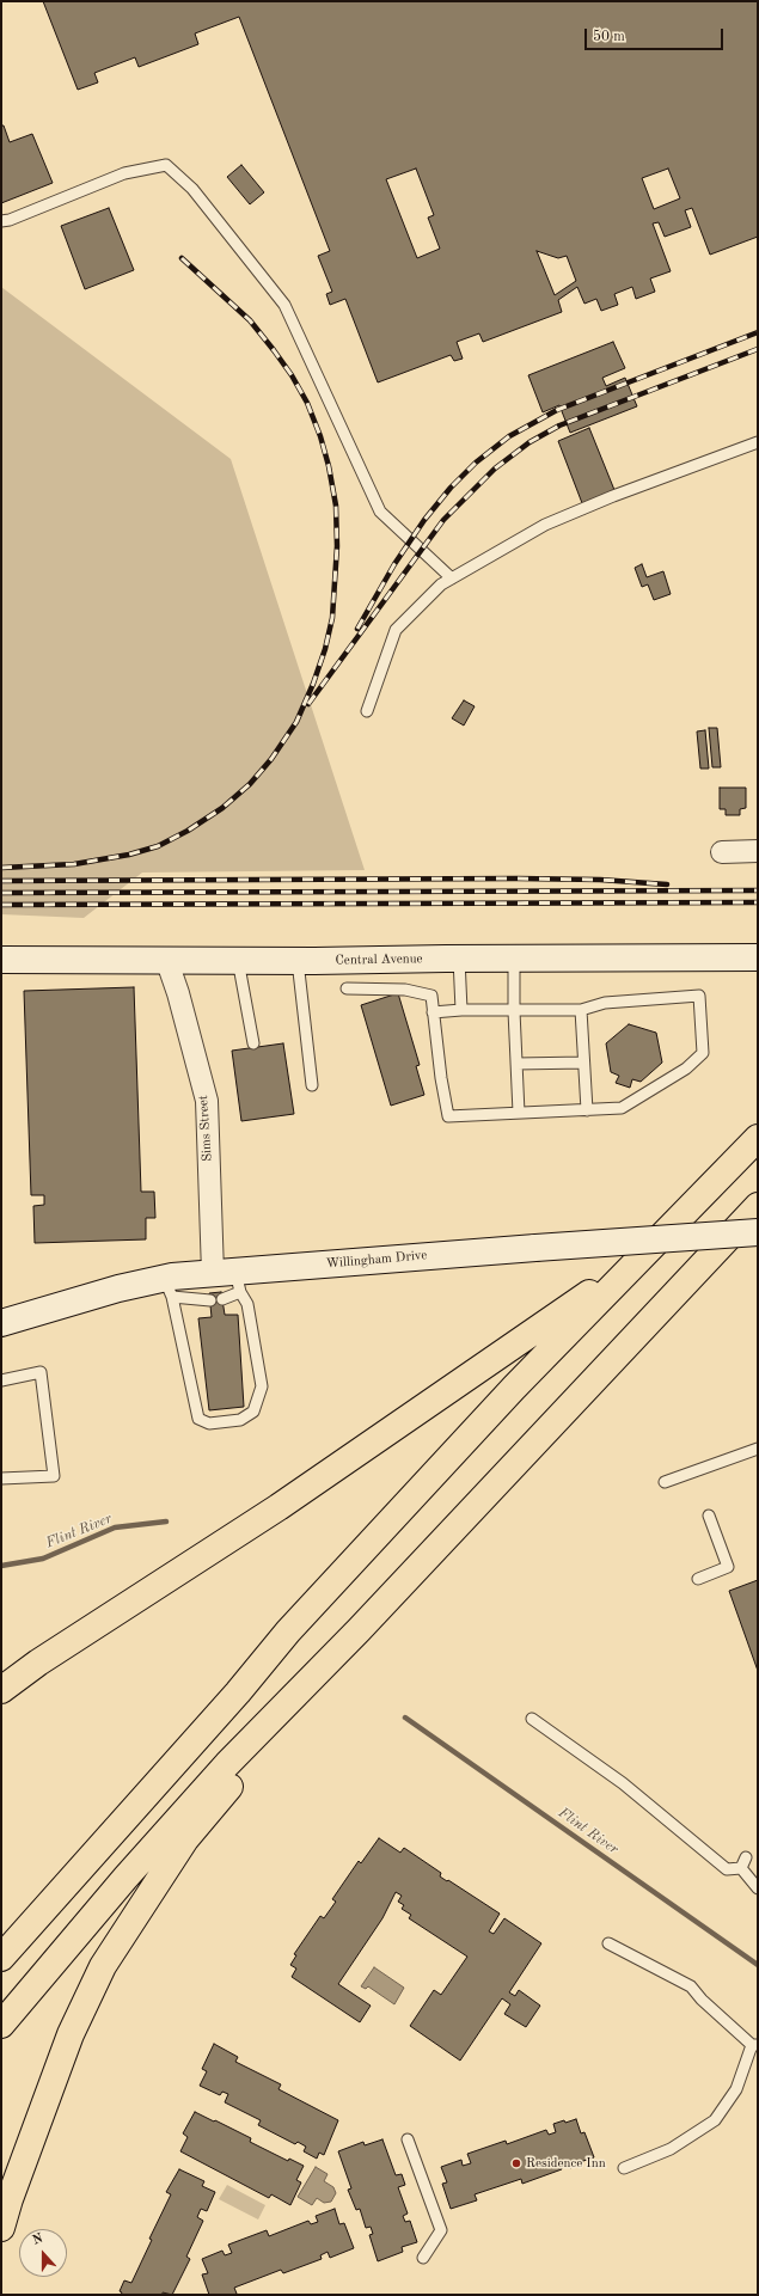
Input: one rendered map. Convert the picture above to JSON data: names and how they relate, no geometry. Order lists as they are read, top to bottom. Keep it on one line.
{"streets":{"street":["Central Avenue","Sims Street","Willingham Drive"]},"crossings":[["Central Avenue","Sims Street"],["Sims Street","Willingham Drive"]],"water":["Flint River"],"places":["Residence Inn"],"scale_bar":"50 m","north":"top"}
